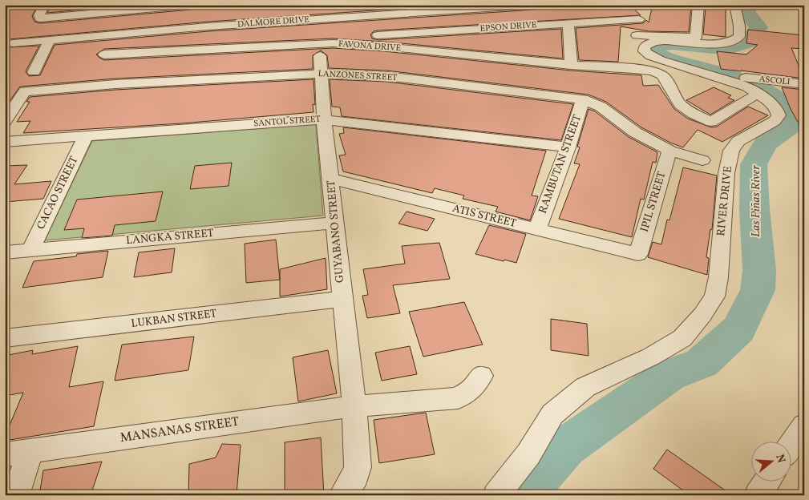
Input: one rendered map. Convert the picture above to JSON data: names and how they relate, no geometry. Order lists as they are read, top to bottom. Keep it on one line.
{"streets":{"street":["DALMORE DRIVE","EPSON DRIVE","FAVONA DRIVE","LANZONES STREET","ASCOLI","SANTOL STREET","RAMBUTAN STREET","CACAO STREET","RIVER DRIVE","IPIL STREET","ATIS STREET","GUYABANO STREET","LANGKA STREET","LUKBAN STREET","MANSANAS STREET"]},"crossings":[["DALMORE DRIVE","FAVONA DRIVE"],["DALMORE DRIVE","GUYABANO STREET"],["FAVONA DRIVE","LANZONES STREET"],["FAVONA DRIVE","GUYABANO STREET"],["LANZONES STREET","RAMBUTAN STREET"],["LANZONES STREET","IPIL STREET"],["LANZONES STREET","GUYABANO STREET"],["SANTOL STREET","RAMBUTAN STREET"],["SANTOL STREET","CACAO STREET"],["SANTOL STREET","GUYABANO STREET"],["RAMBUTAN STREET","ATIS STREET"],["CACAO STREET","LANGKA STREET"],["IPIL STREET","ATIS STREET"],["ATIS STREET","GUYABANO STREET"],["GUYABANO STREET","LANGKA STREET"],["GUYABANO STREET","LUKBAN STREET"],["GUYABANO STREET","MANSANAS STREET"]],"water":["Las Piñas River"],"north":"right"}
